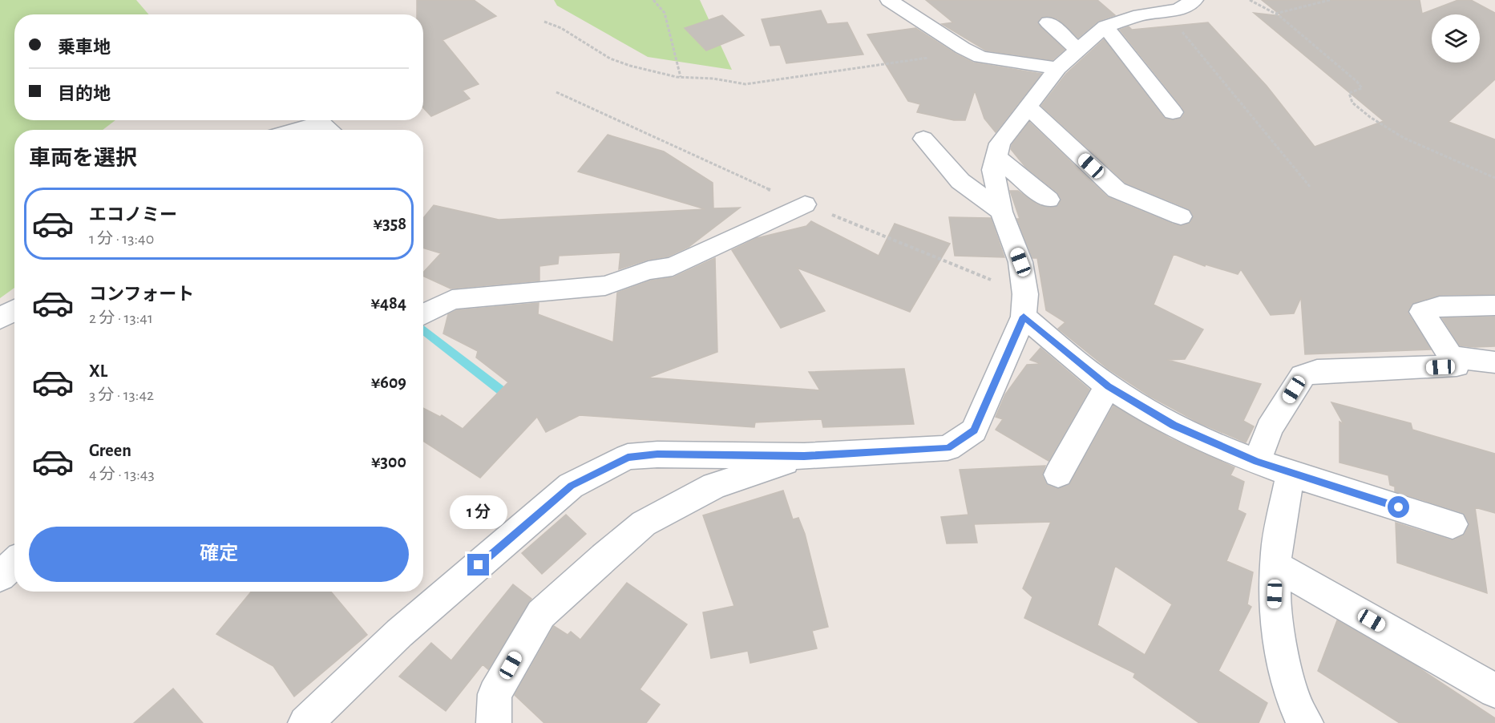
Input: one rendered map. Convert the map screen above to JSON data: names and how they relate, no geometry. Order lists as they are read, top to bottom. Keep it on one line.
{"page":{"banner":["乗車地","目的地"],"heading":"車両を選択","list":[{"name":"エコノミー","note":"1 分 · 13:40","value":"¥358"},{"name":"コンフォート","note":"2 分 · 13:41","value":"¥484"},{"name":"XL","note":"3 分 · 13:42","value":"¥609"},{"name":"Green","note":"4 分 · 13:43","value":"¥300"}],"bubble":"1 分","buttons":"確定"}}
